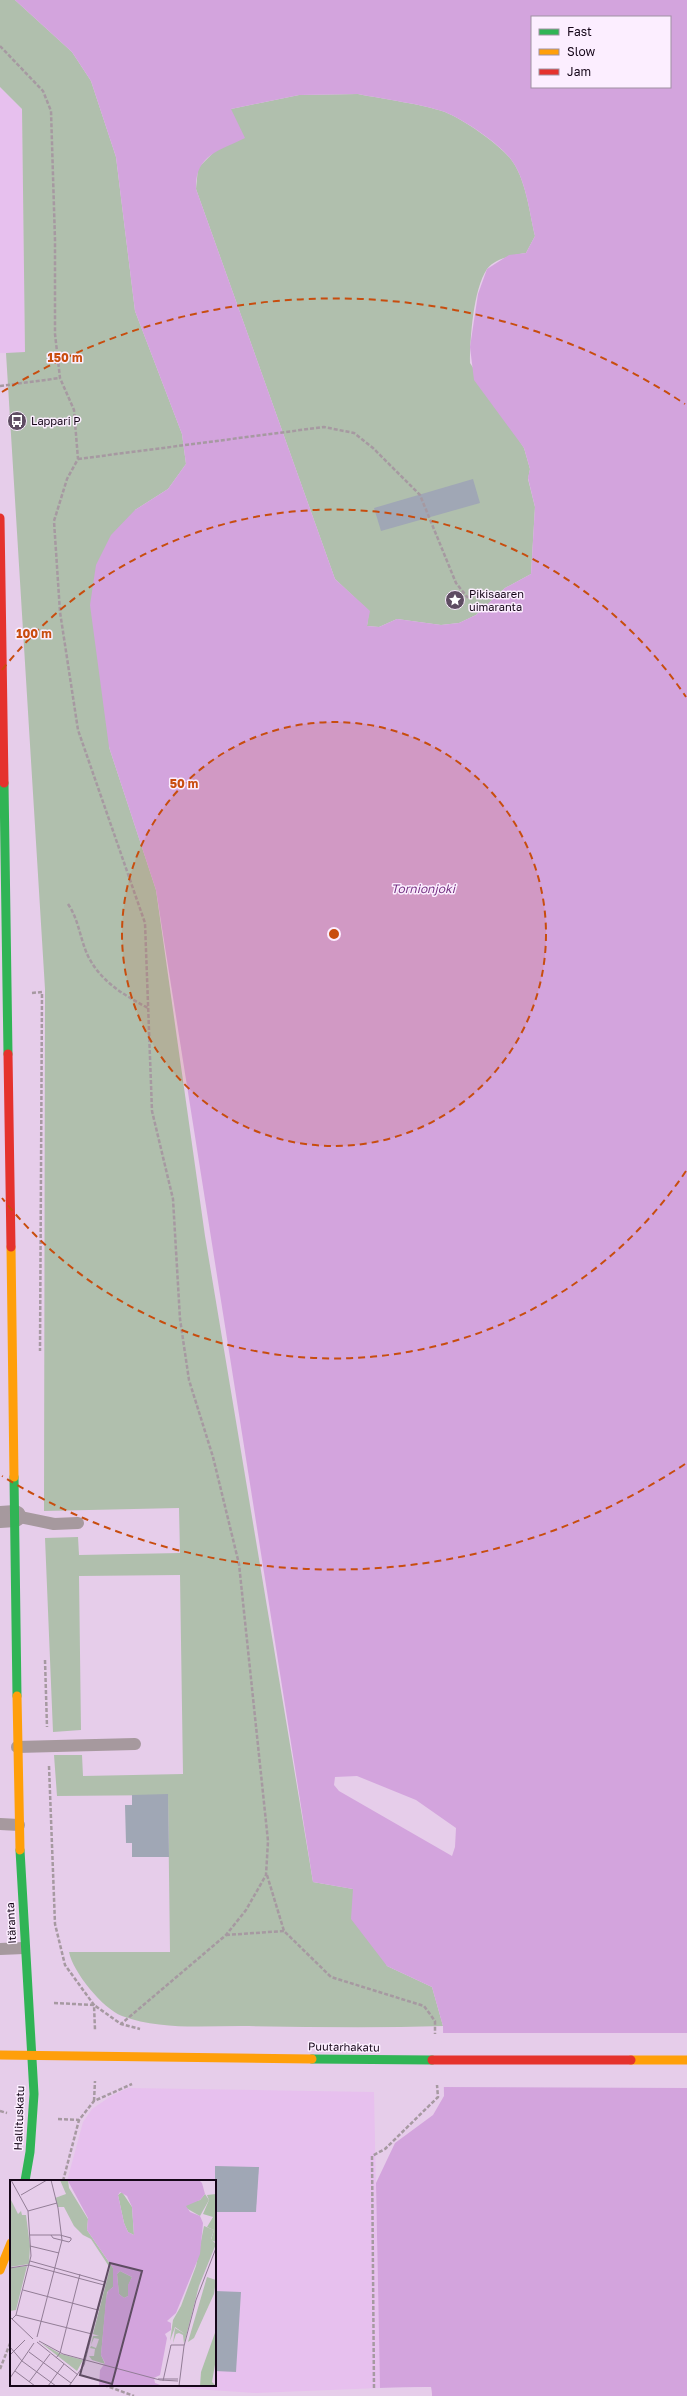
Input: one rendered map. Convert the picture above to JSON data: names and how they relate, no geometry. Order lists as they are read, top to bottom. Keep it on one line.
{"streets":{"street":["Itäranta","Puutarhakatu","Hallituskatu"]},"crossings":[["Itäranta","Puutarhakatu"],["Itäranta","Hallituskatu"],["Puutarhakatu","Hallituskatu"]],"water":["Tornionjoki"],"places":{"bus stop":["Lappari P"],"place":["Pikisaaren uimaranta"]},"legend":["Fast","Slow","Jam"],"rings":["150 m","100 m","50 m"]}
